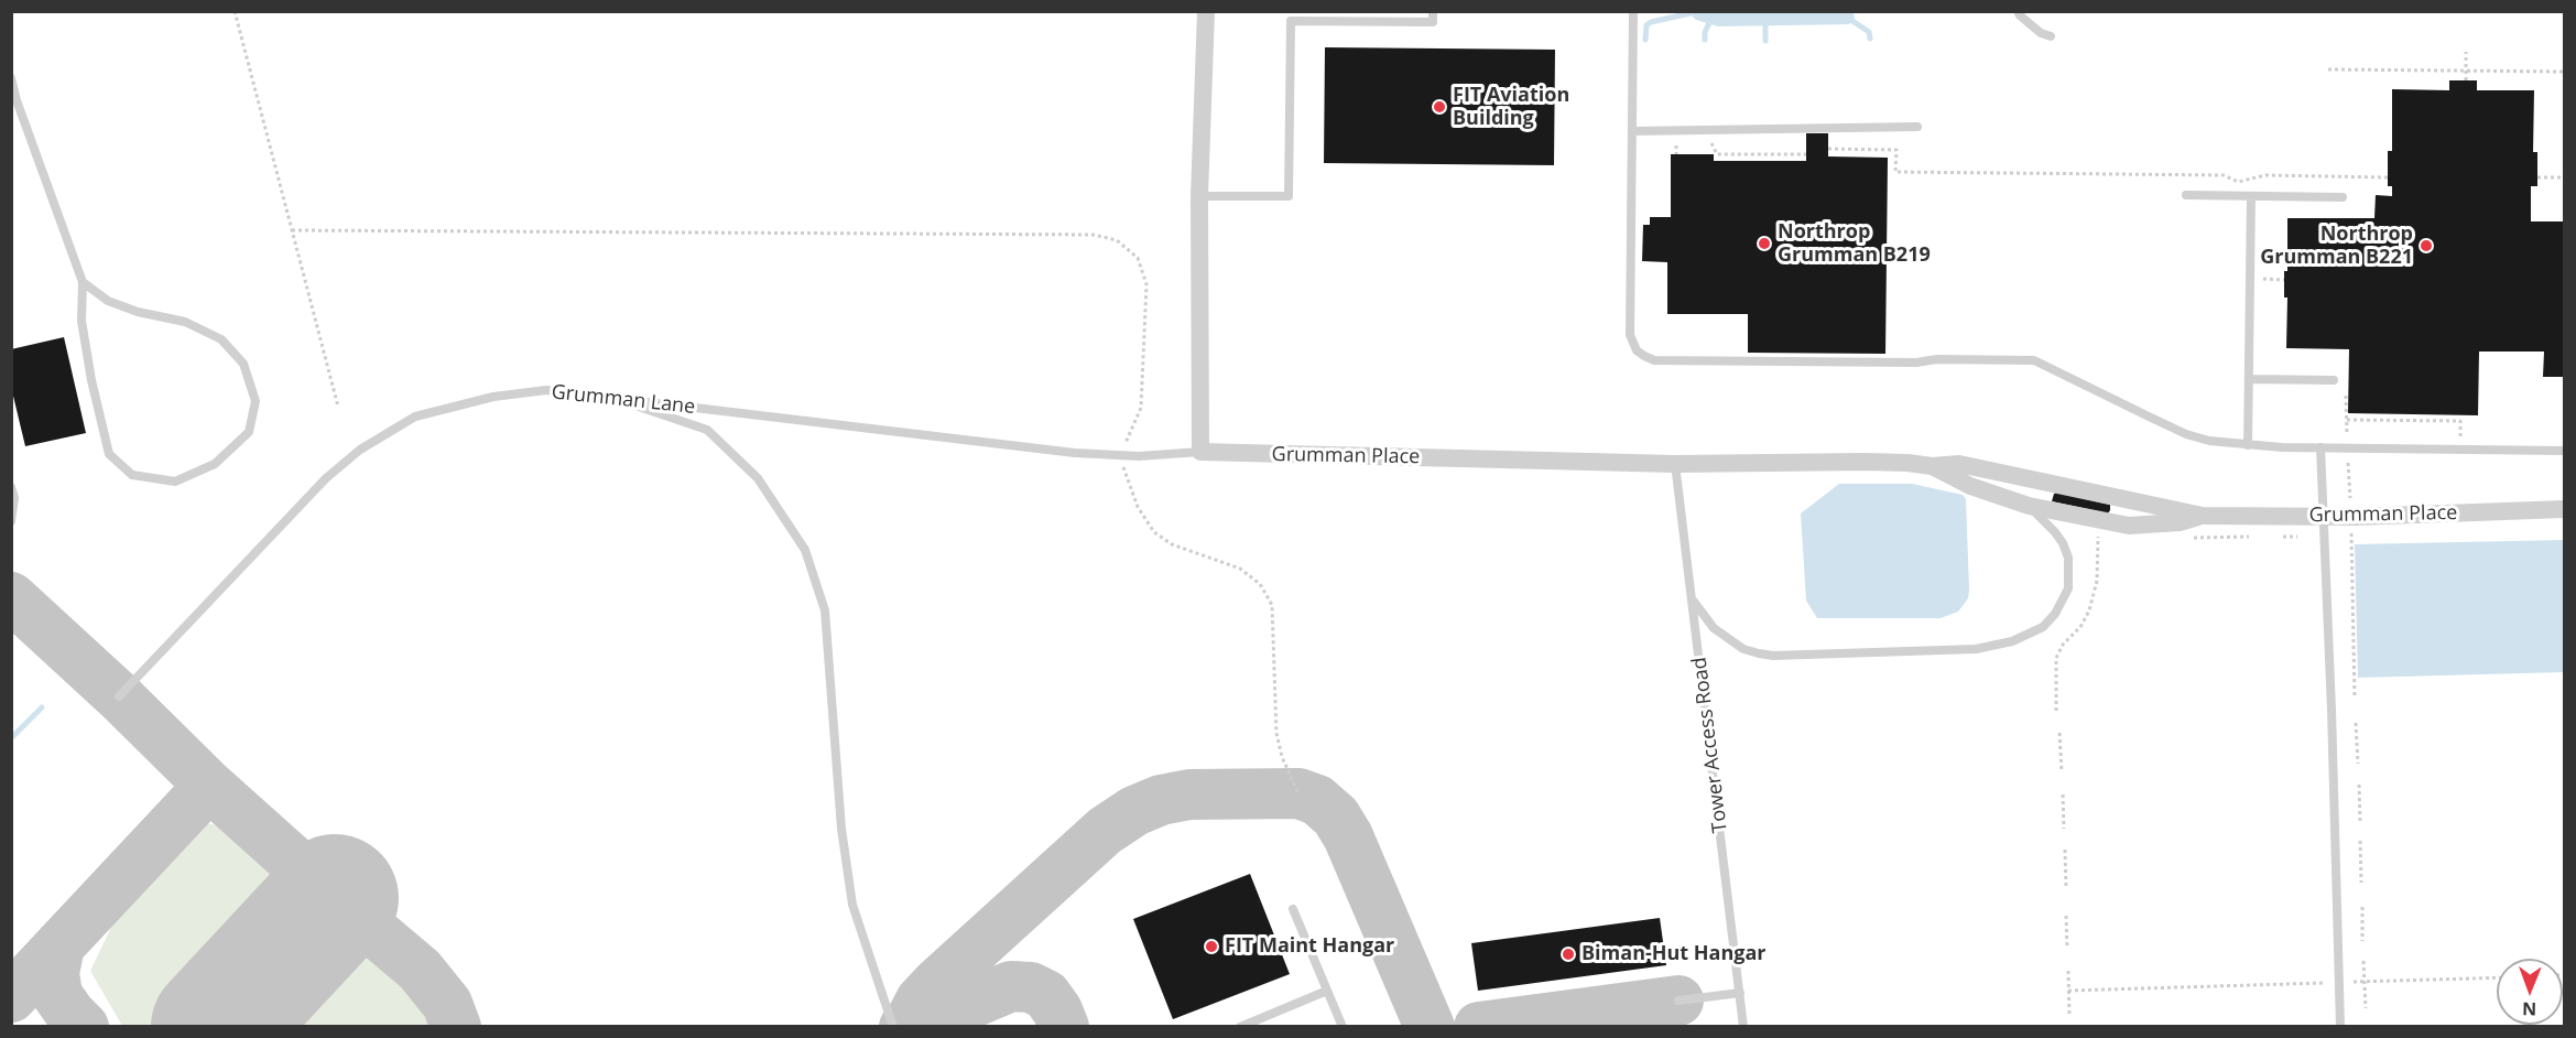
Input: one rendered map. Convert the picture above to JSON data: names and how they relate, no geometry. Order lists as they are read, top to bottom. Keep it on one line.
{"streets":{"street":["Grumman Place"],"lane":["Grumman Lane","Tower Access Road"]},"crossings":[["Grumman Lane","Grumman Place"],["Grumman Place","Tower Access Road"]],"places":["FIT Aviation Building","Northrop Grumman B219","Northrop Grumman B221","FIT Maint Hangar","Biman-Hut Hangar"],"north":"bottom"}
